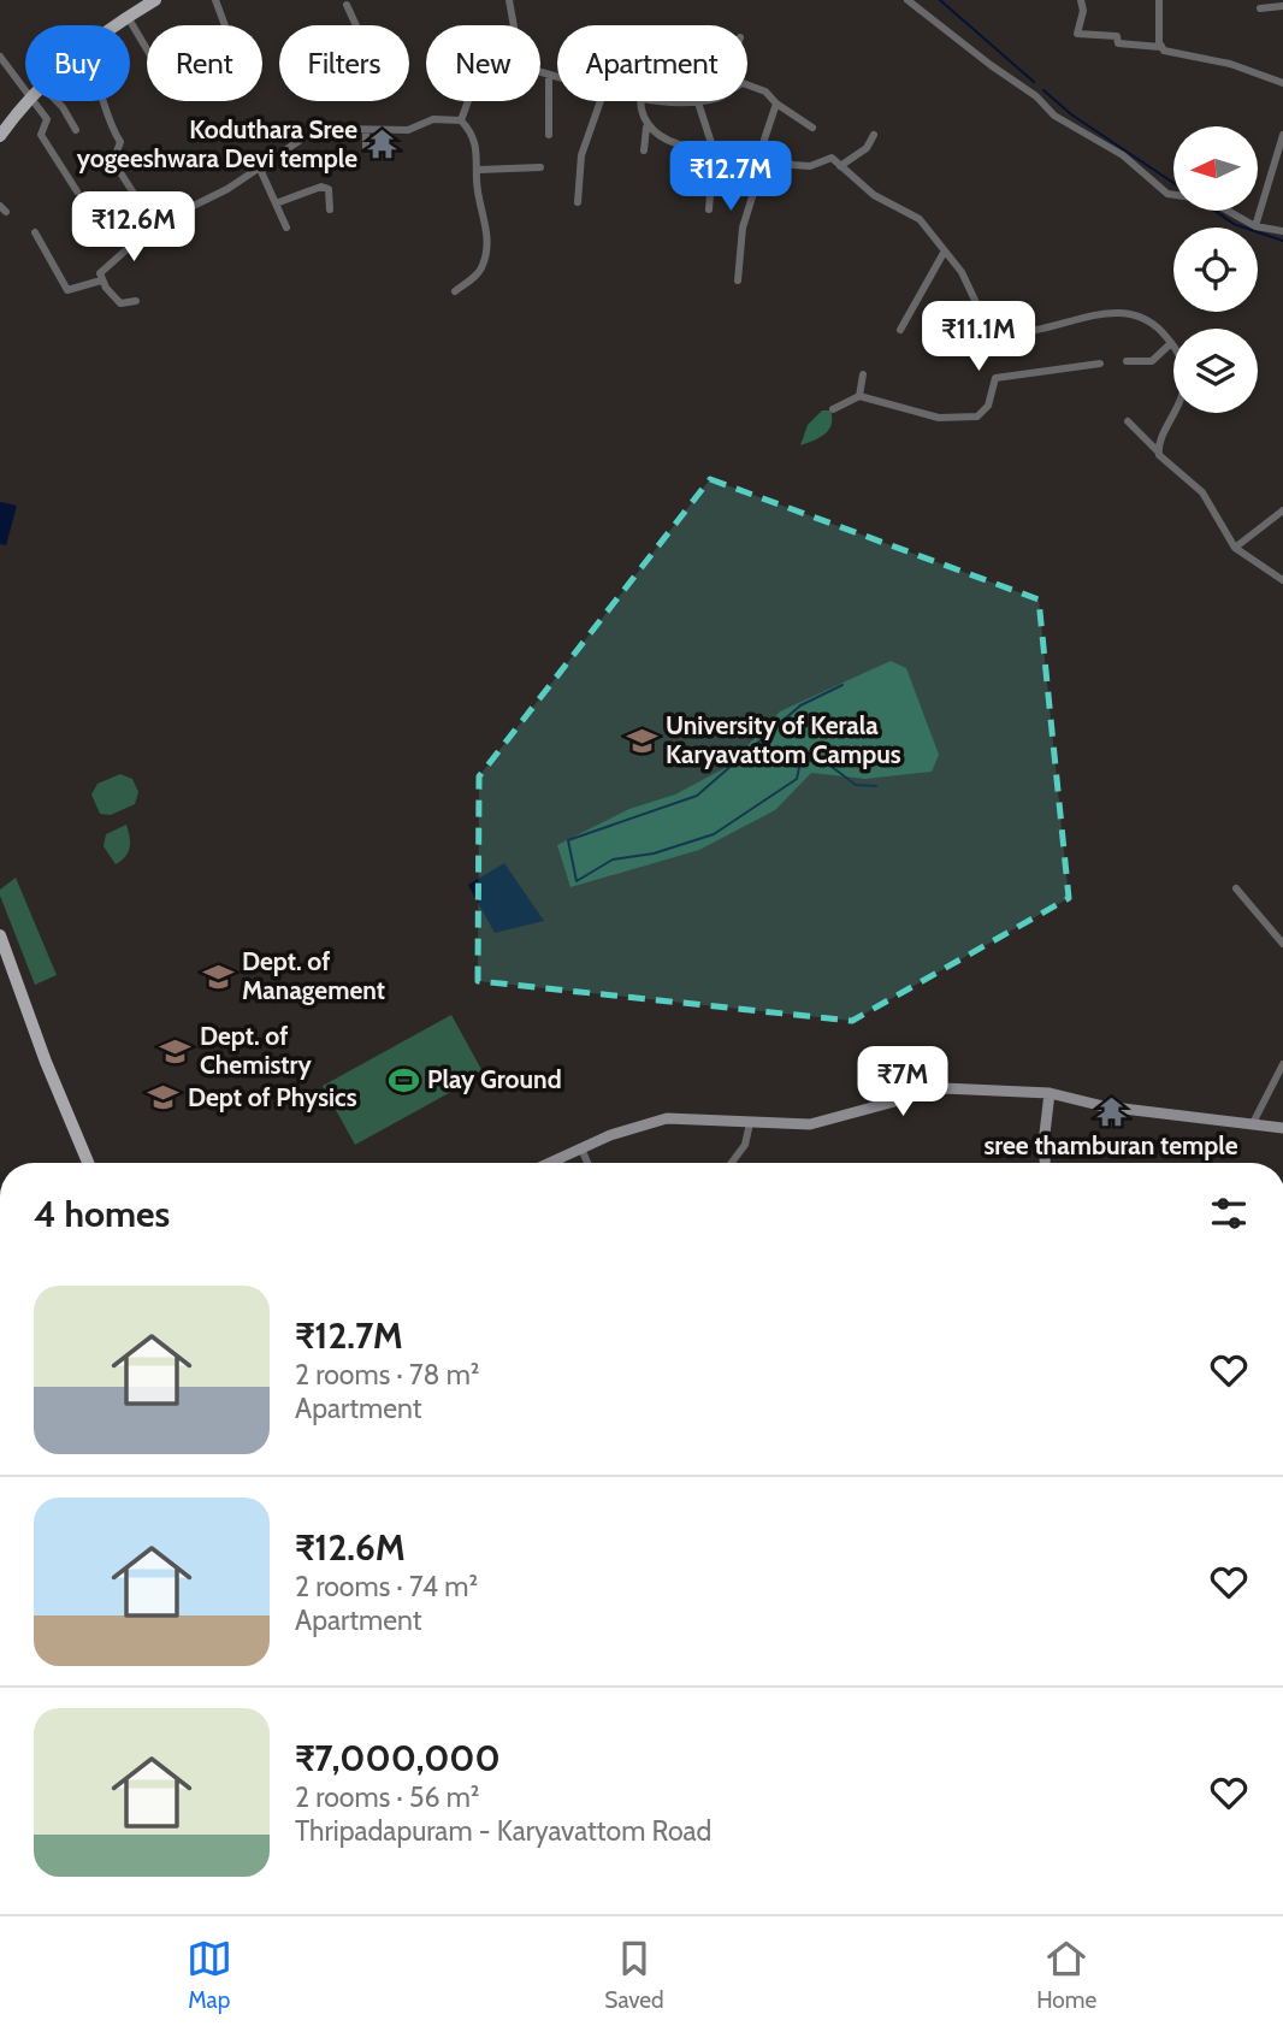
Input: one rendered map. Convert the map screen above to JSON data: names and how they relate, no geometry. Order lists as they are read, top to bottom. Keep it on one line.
{"places":{"temple":["Koduthara Sree yogeeshwara Devi temple","sree thamburan temple"],"school or university":["University of Kerala Karyavattom Campus","Dept. of Management","Dept. of Chemistry","Dept of Physics"],"sports":["Play Ground"]},"north":"left","page":{"chip":["Buy","Rent","Filters","New","Apartment"],"price":["₹12.7M","₹12.6M","₹11.1M","₹7M"],"heading":"4 homes","list":[{"name":"₹12.7M","note":"2 rooms · 78 m² · Apartment"},{"name":"₹12.6M","note":"2 rooms · 74 m² · Apartment"},{"name":"₹7,000,000","note":"2 rooms · 56 m² · Thripadapuram - Karyavattom Road"}],"tabs":["Map","Saved","Home"]}}
